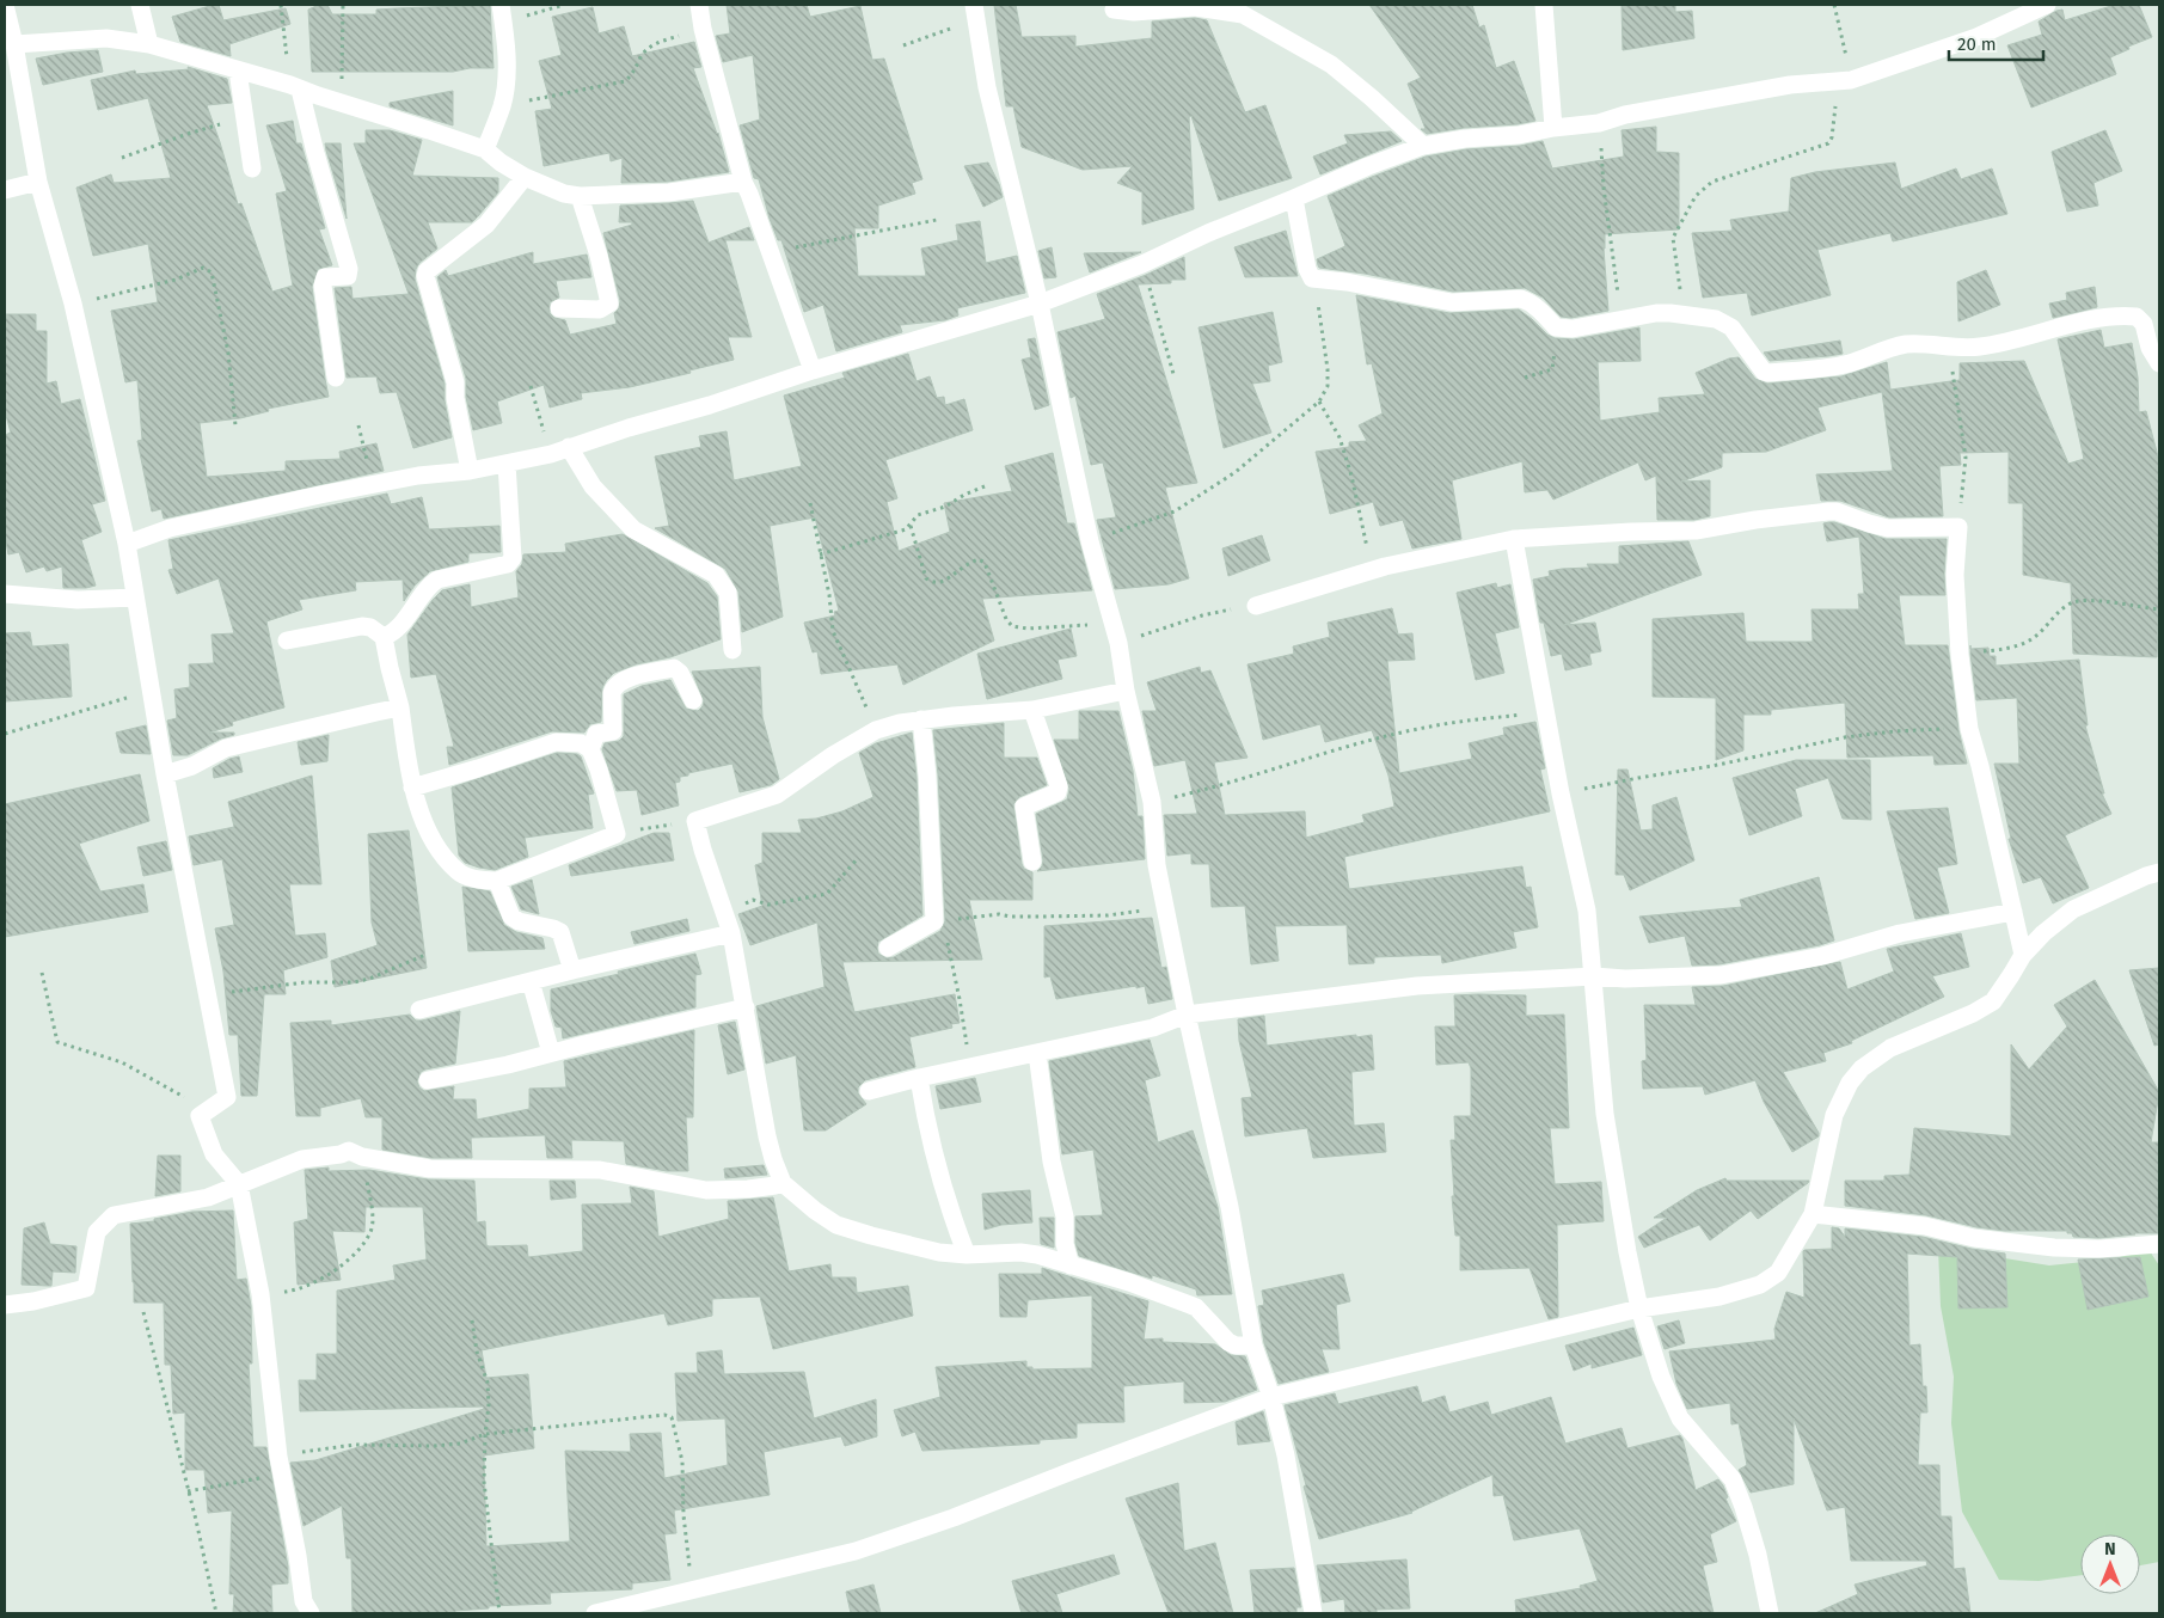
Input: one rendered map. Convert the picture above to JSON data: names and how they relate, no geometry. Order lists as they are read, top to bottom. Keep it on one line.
{"scale_bar":"20 m","north":"top"}
